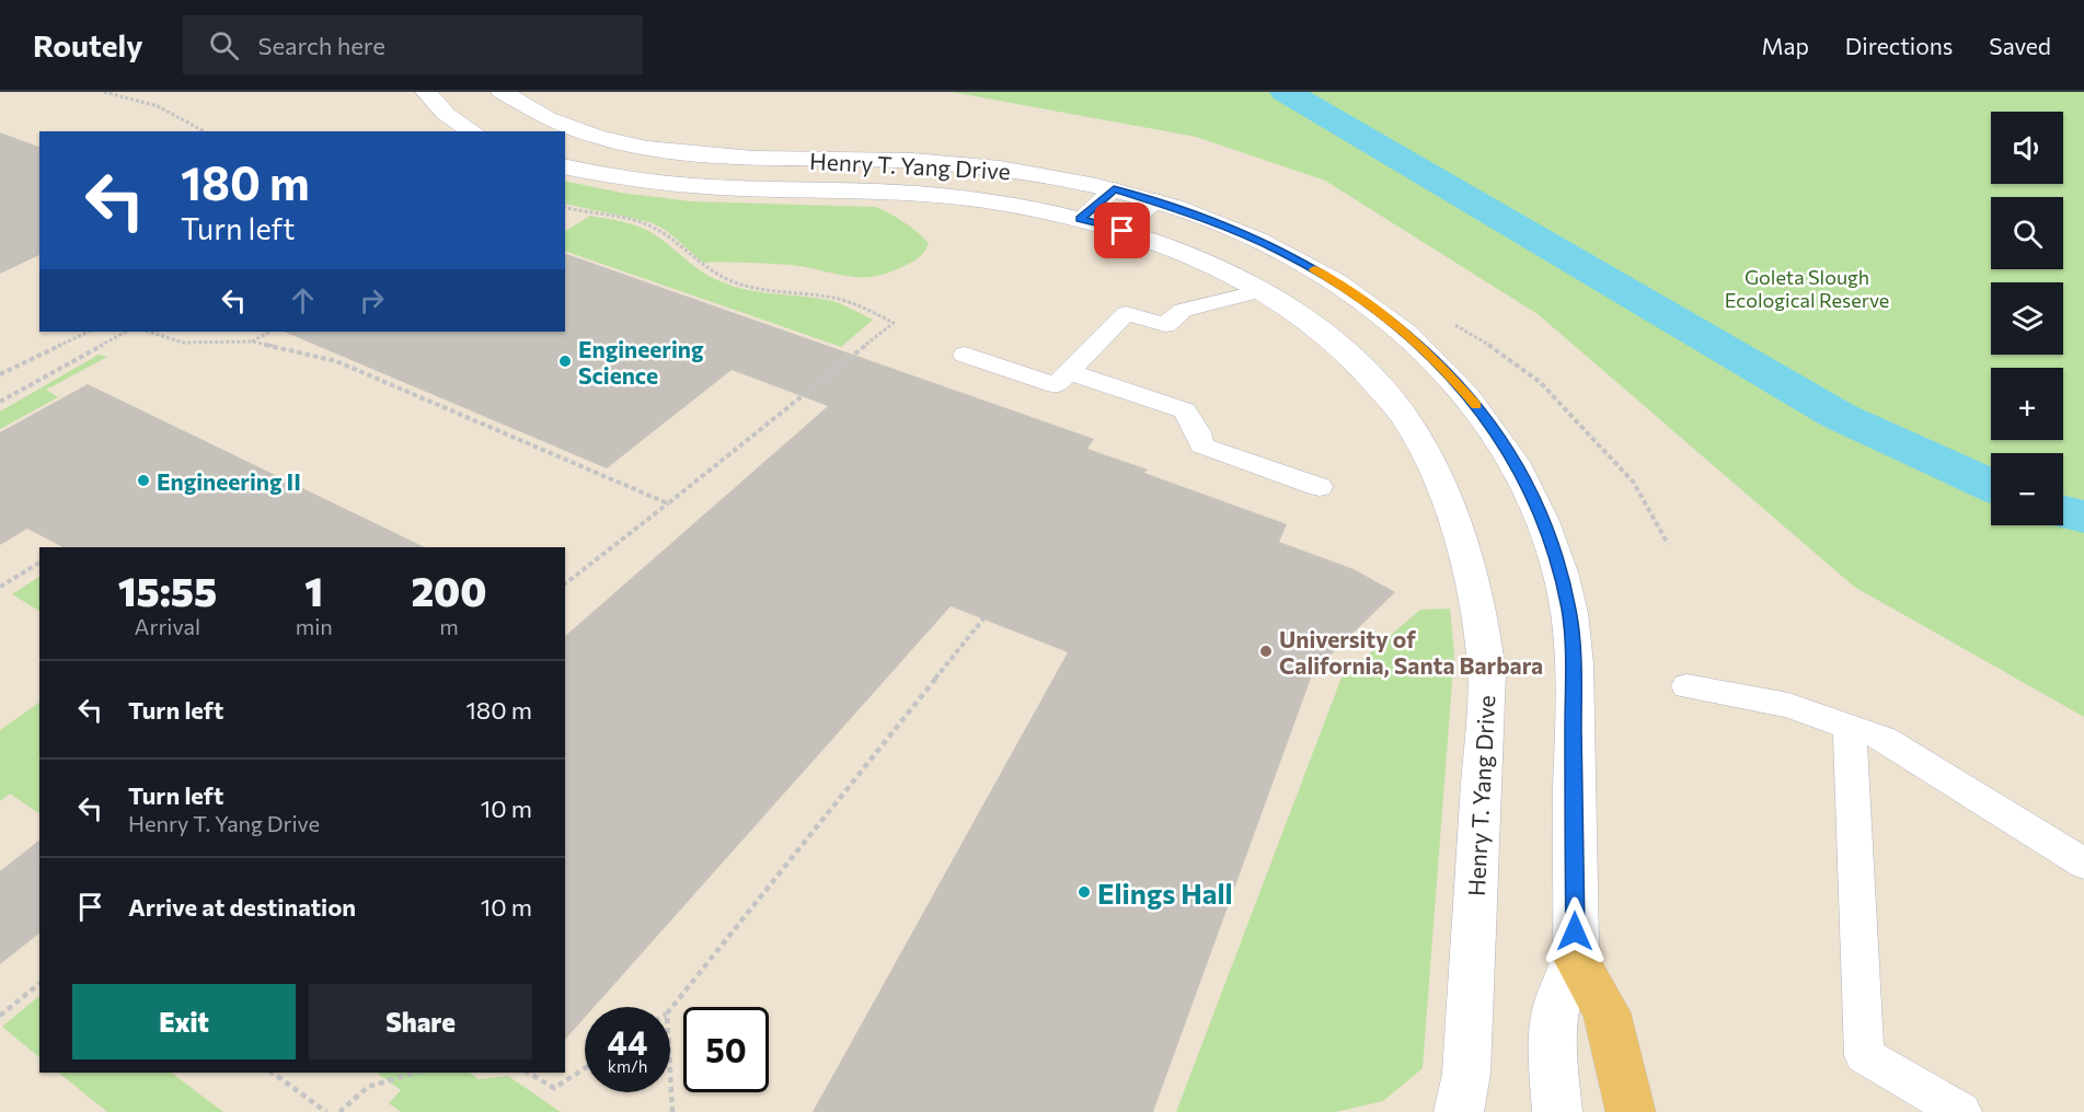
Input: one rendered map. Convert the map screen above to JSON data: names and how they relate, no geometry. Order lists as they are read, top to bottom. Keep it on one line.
{"streets":{"main road":["Henry T. Yang Drive"]},"parks":["Goleta Slough Ecological Reserve"],"places":["Engineering Science","Engineering II","University of California, Santa Barbara","Elings Hall"],"page":{"header":"Routely","search":"Search here","nav":["Map","Directions","Saved"],"map_buttons":["+","−"],"turn":["180 m","Turn left"],"eta":["15:55","Arrival","1","min","200","m"],"list":[{"name":"Turn left","value":"180 m"},{"name":"Turn left","note":"Henry T. Yang Drive","value":"10 m"},{"name":"Arrive at destination","value":"10 m"}],"buttons":["Exit","Share"],"speed":"44 km/h","limit":"50"}}
